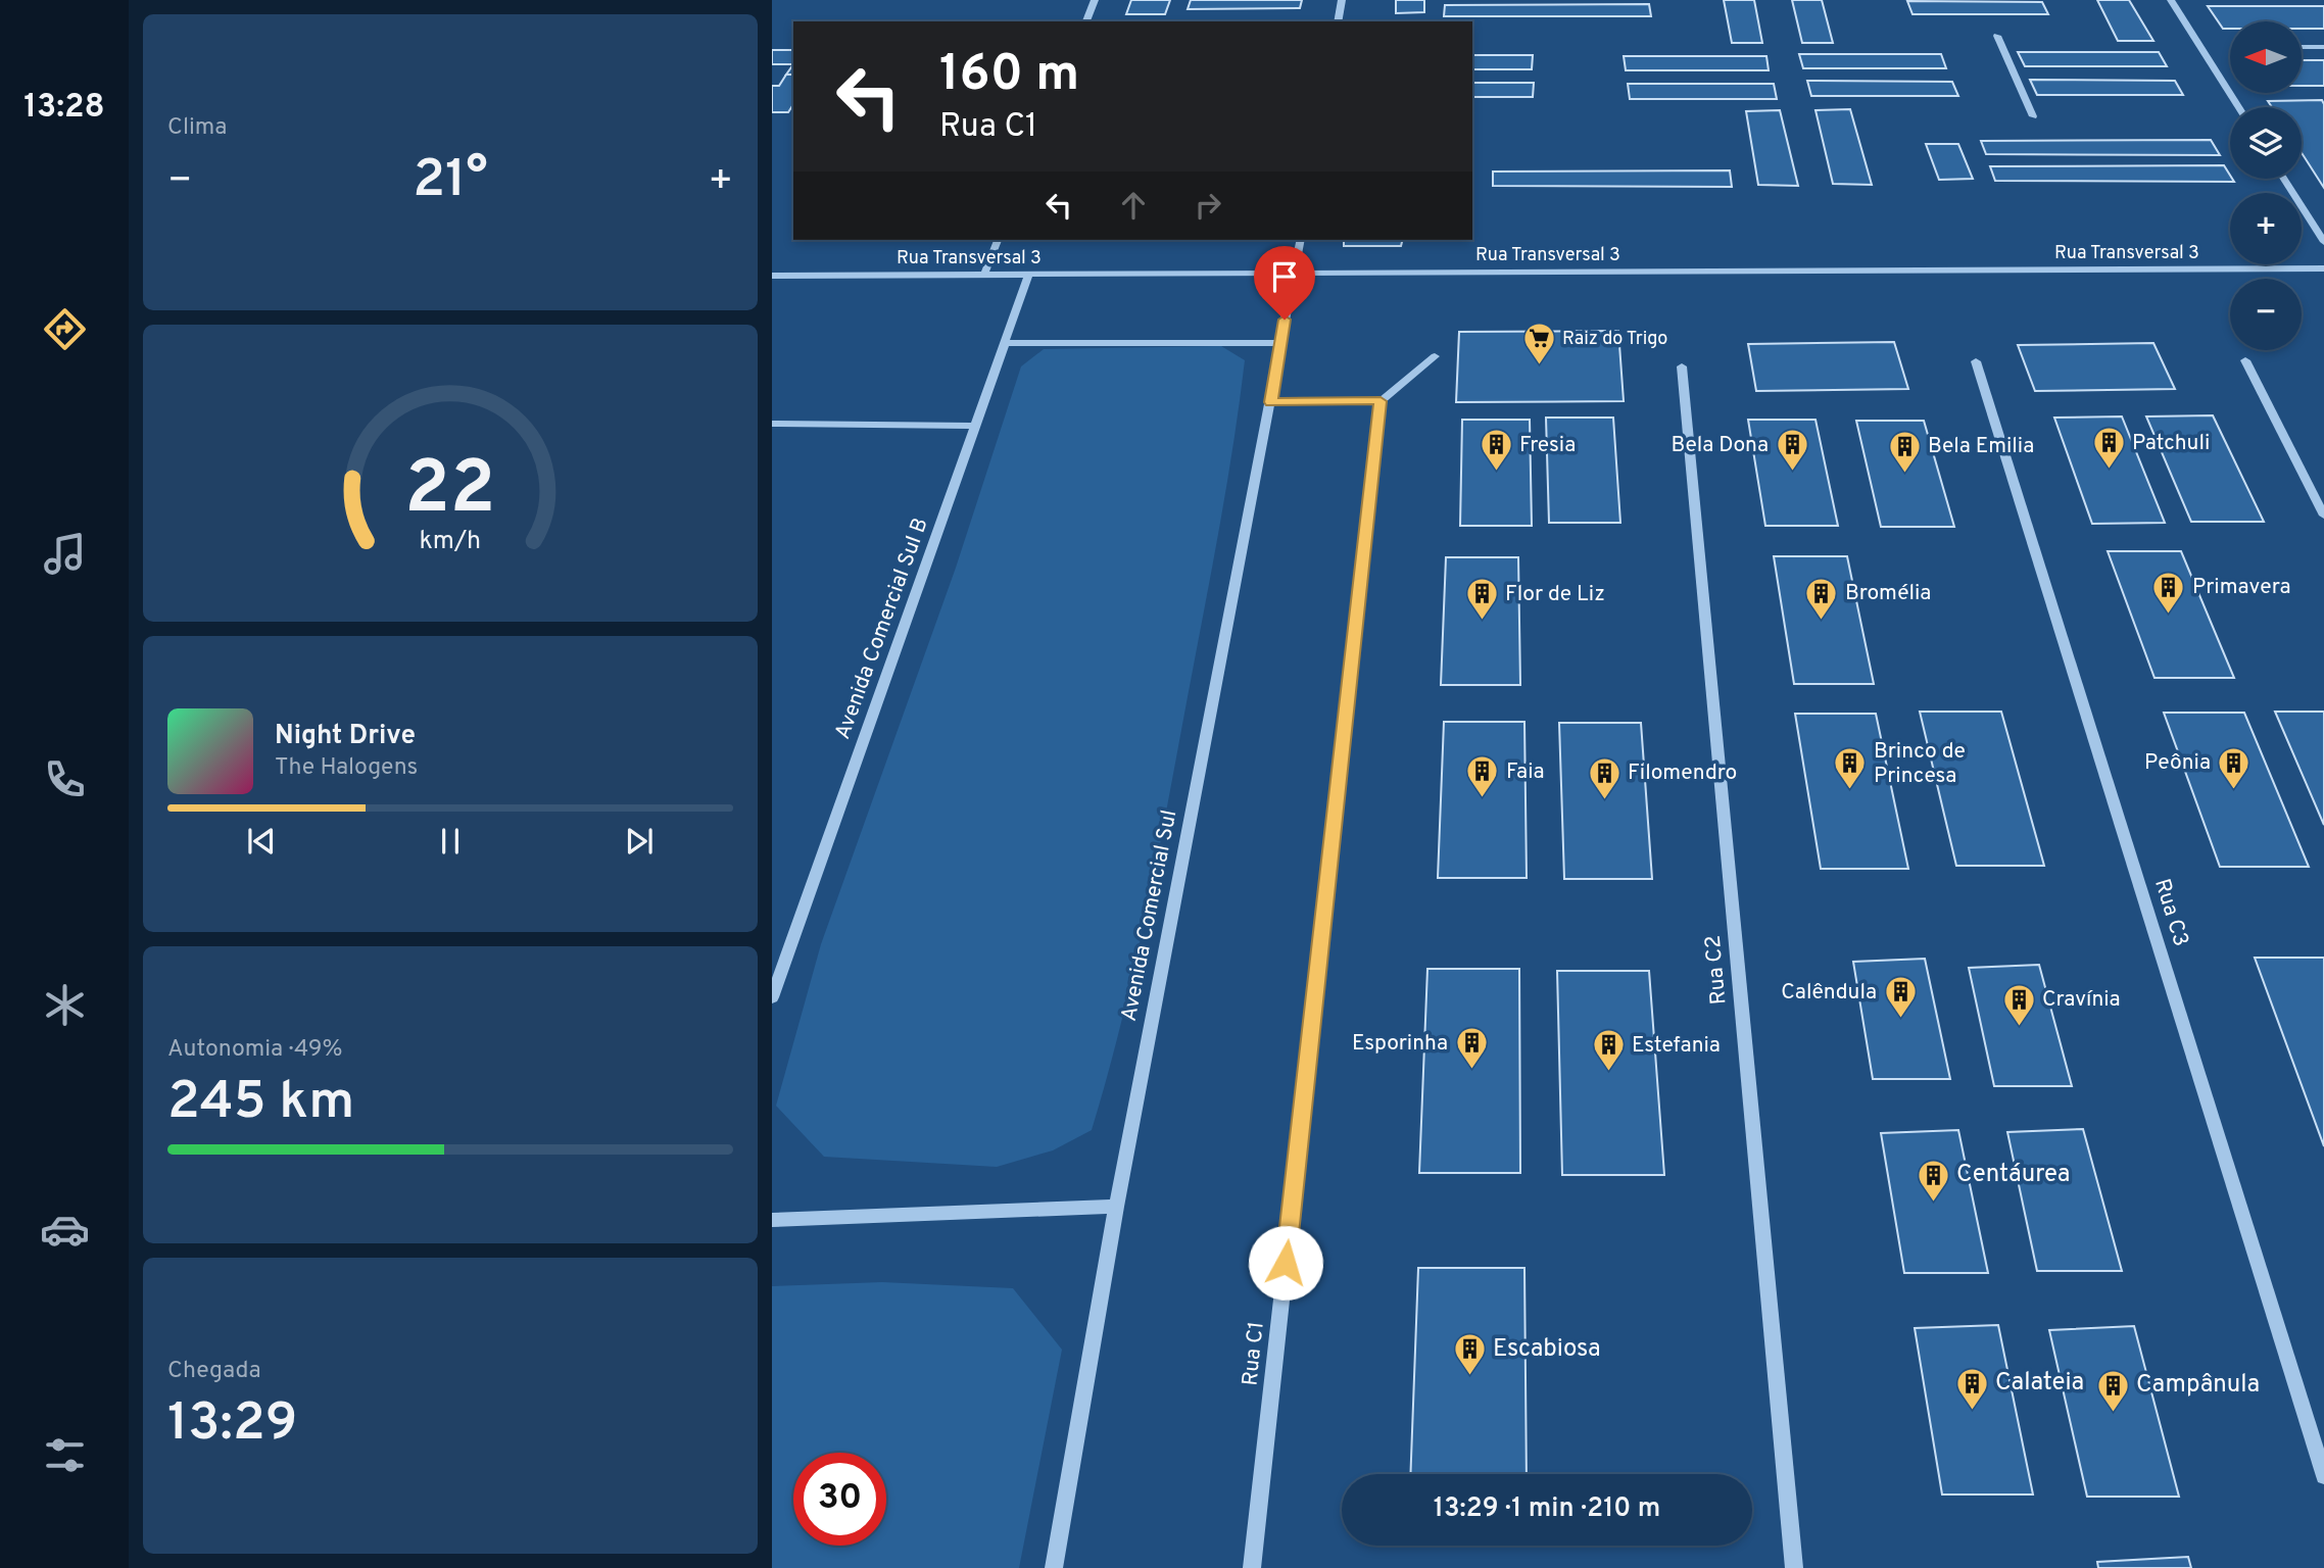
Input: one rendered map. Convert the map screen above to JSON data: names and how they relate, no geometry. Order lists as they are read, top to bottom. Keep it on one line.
{"streets":{"street":["Rua Transversal 3","Avenida Comercial Sul B","Rua C3","Avenida Comercial Sul","Rua C2","Rua C1"]},"crossings":[["Rua Transversal 3","Avenida Comercial Sul B"],["Rua Transversal 3","Avenida Comercial Sul"]],"places":{"supermarket":["Raiz do Trigo"],"building":["Patchuli","Fresia","Bela Dona","Bela Emilia","Primavera","Bromélia","Flor de Liz","Peônia","Brinco de Princesa","Faia","Filomendro","Calêndula","Cravínia","Esporinha","Estefania","Centáurea","Escabiosa","Calateia","Campânula"]},"north":"left","page":{"tabs":"13:28","tile":["Clima",["Autonomia · 49%","245 km"],["Chegada","13:29"]],"map_buttons":["+","−"],"turn":["160 m","Rua C1"],"heat":["−","21°","+"],"song":["Night Drive","The Halogens"],"limit":"30","trip":"13:29 · 1 min · 210 m","gauge":["22","km/h"]}}
